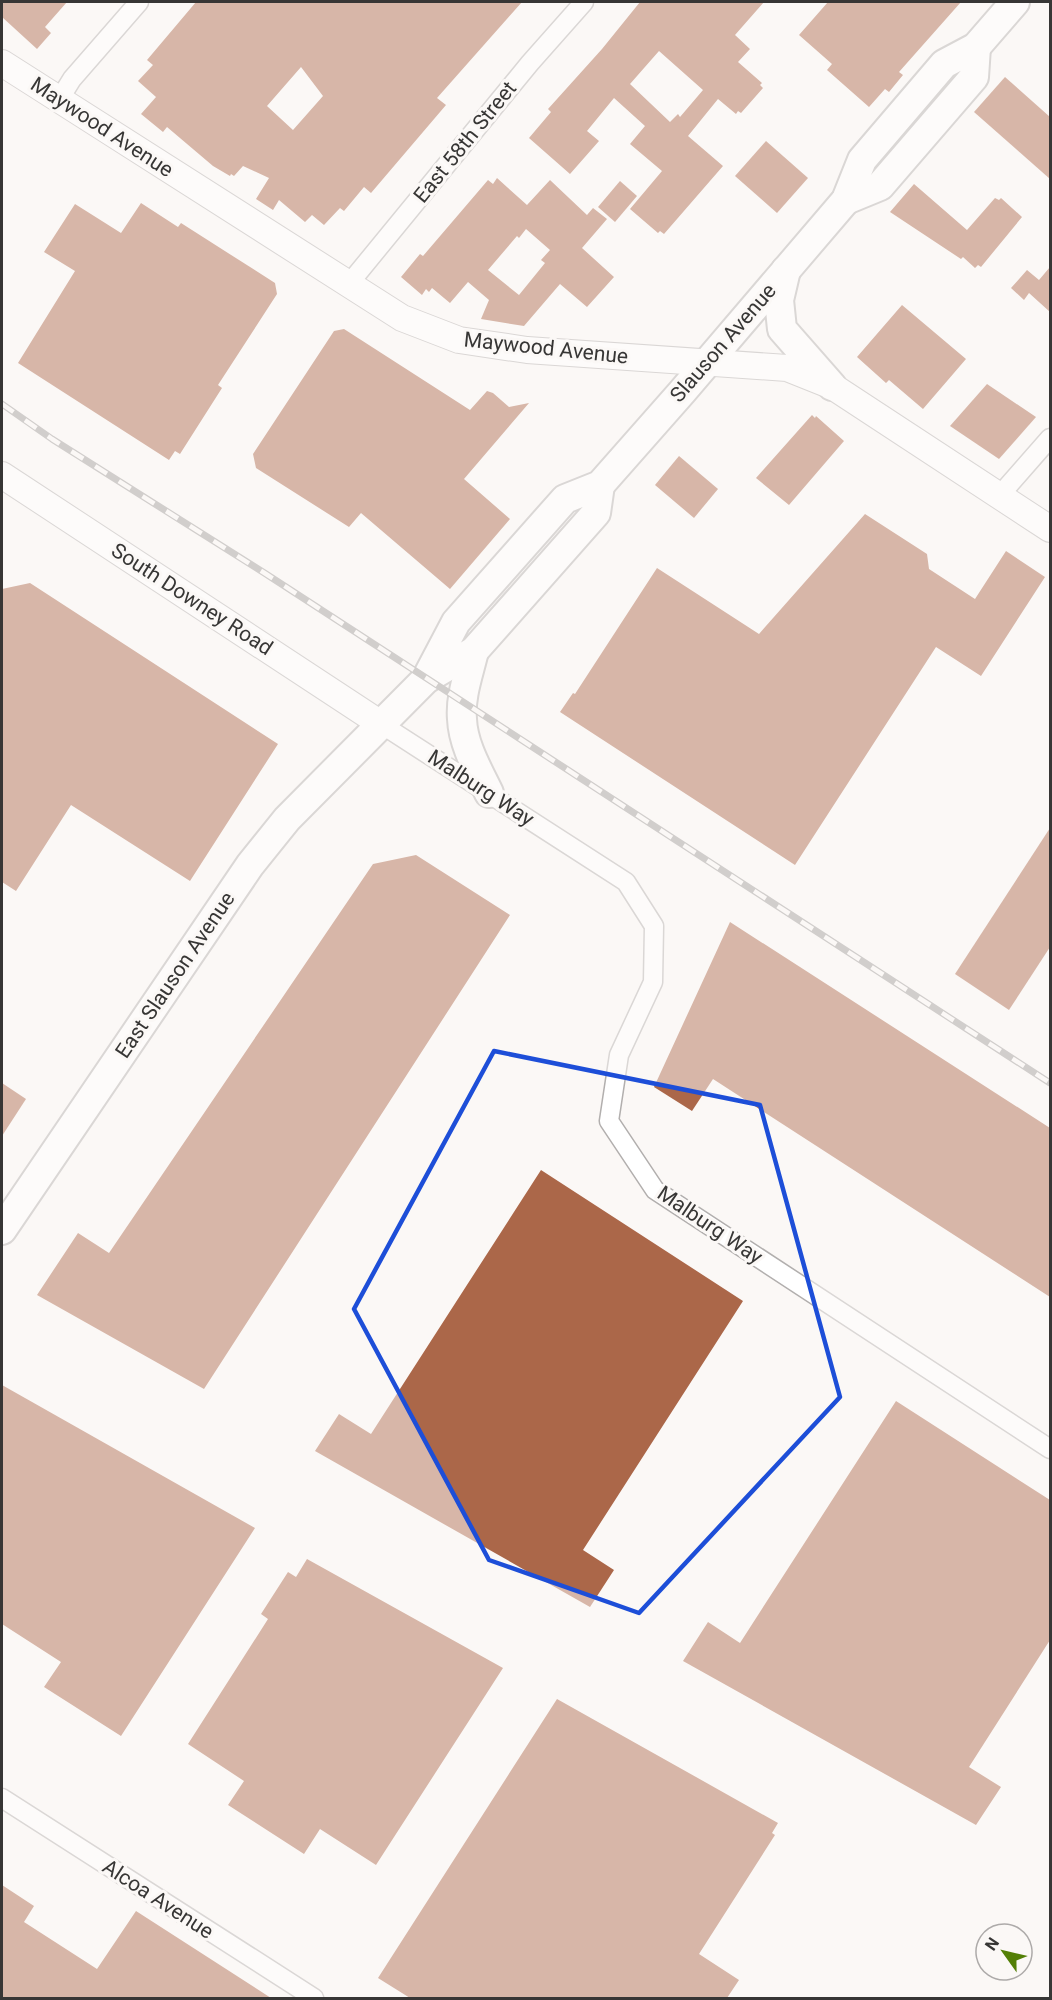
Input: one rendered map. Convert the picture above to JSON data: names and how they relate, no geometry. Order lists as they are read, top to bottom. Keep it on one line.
{"streets":{"main road":["Slauson Avenue","East Slauson Avenue"],"street":["Maywood Avenue","East 58th Street","South Downey Road","Malburg Way","Alcoa Avenue"]},"crossings":[["Maywood Avenue","East 58th Street"],["Maywood Avenue","Slauson Avenue"],["Slauson Avenue","South Downey Road"],["Slauson Avenue","Malburg Way"],["Slauson Avenue","East Slauson Avenue"],["South Downey Road","Malburg Way"],["South Downey Road","East Slauson Avenue"],["Malburg Way","East Slauson Avenue"]],"north":"top left"}
